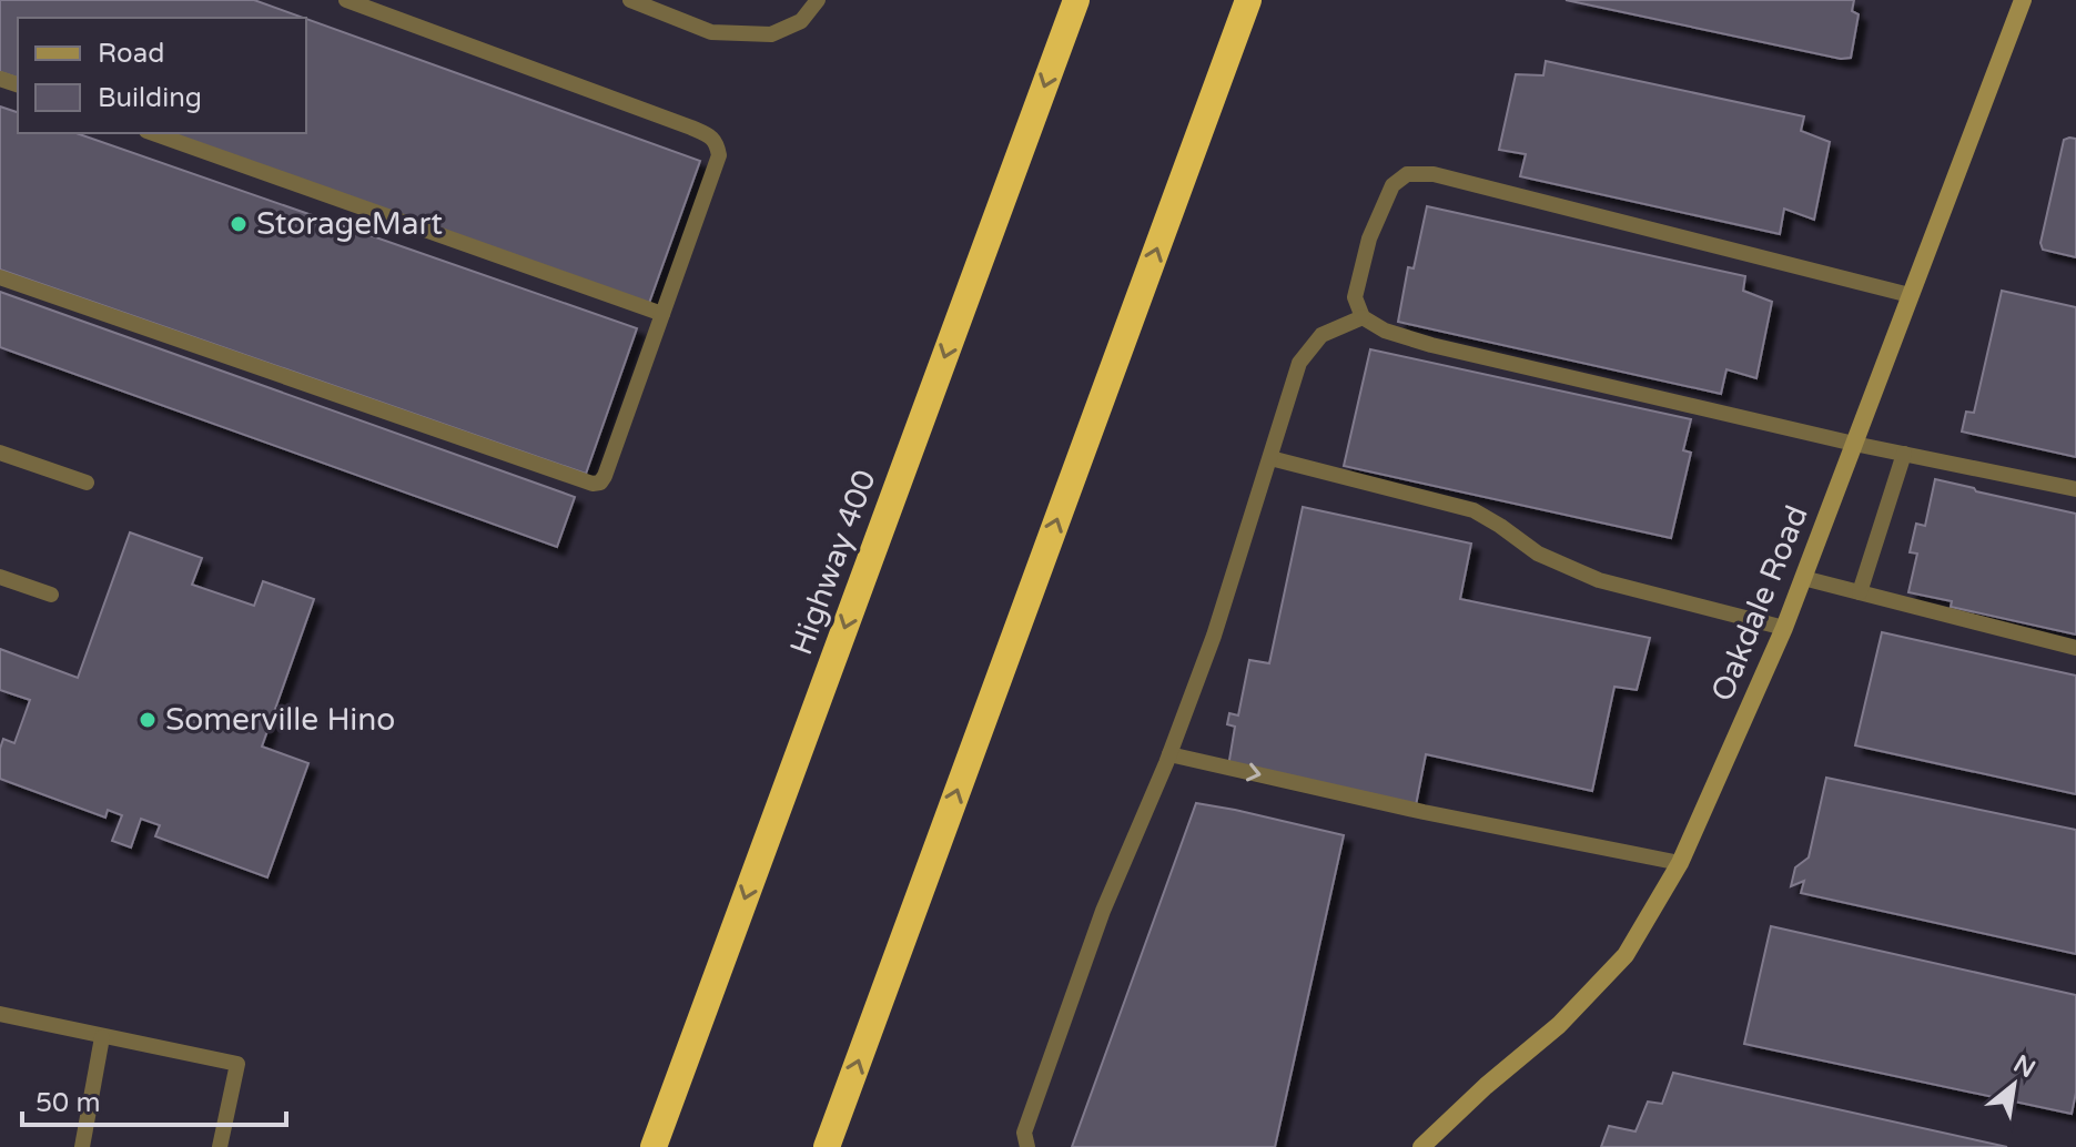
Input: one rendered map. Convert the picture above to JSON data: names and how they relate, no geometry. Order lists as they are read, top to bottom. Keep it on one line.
{"streets":{"highway":["Highway 400"],"street":["Oakdale Road"]},"places":["StorageMart","Somerville Hino"],"legend":["Road","Building"],"scale_bar":"50 m","north":"top right"}
